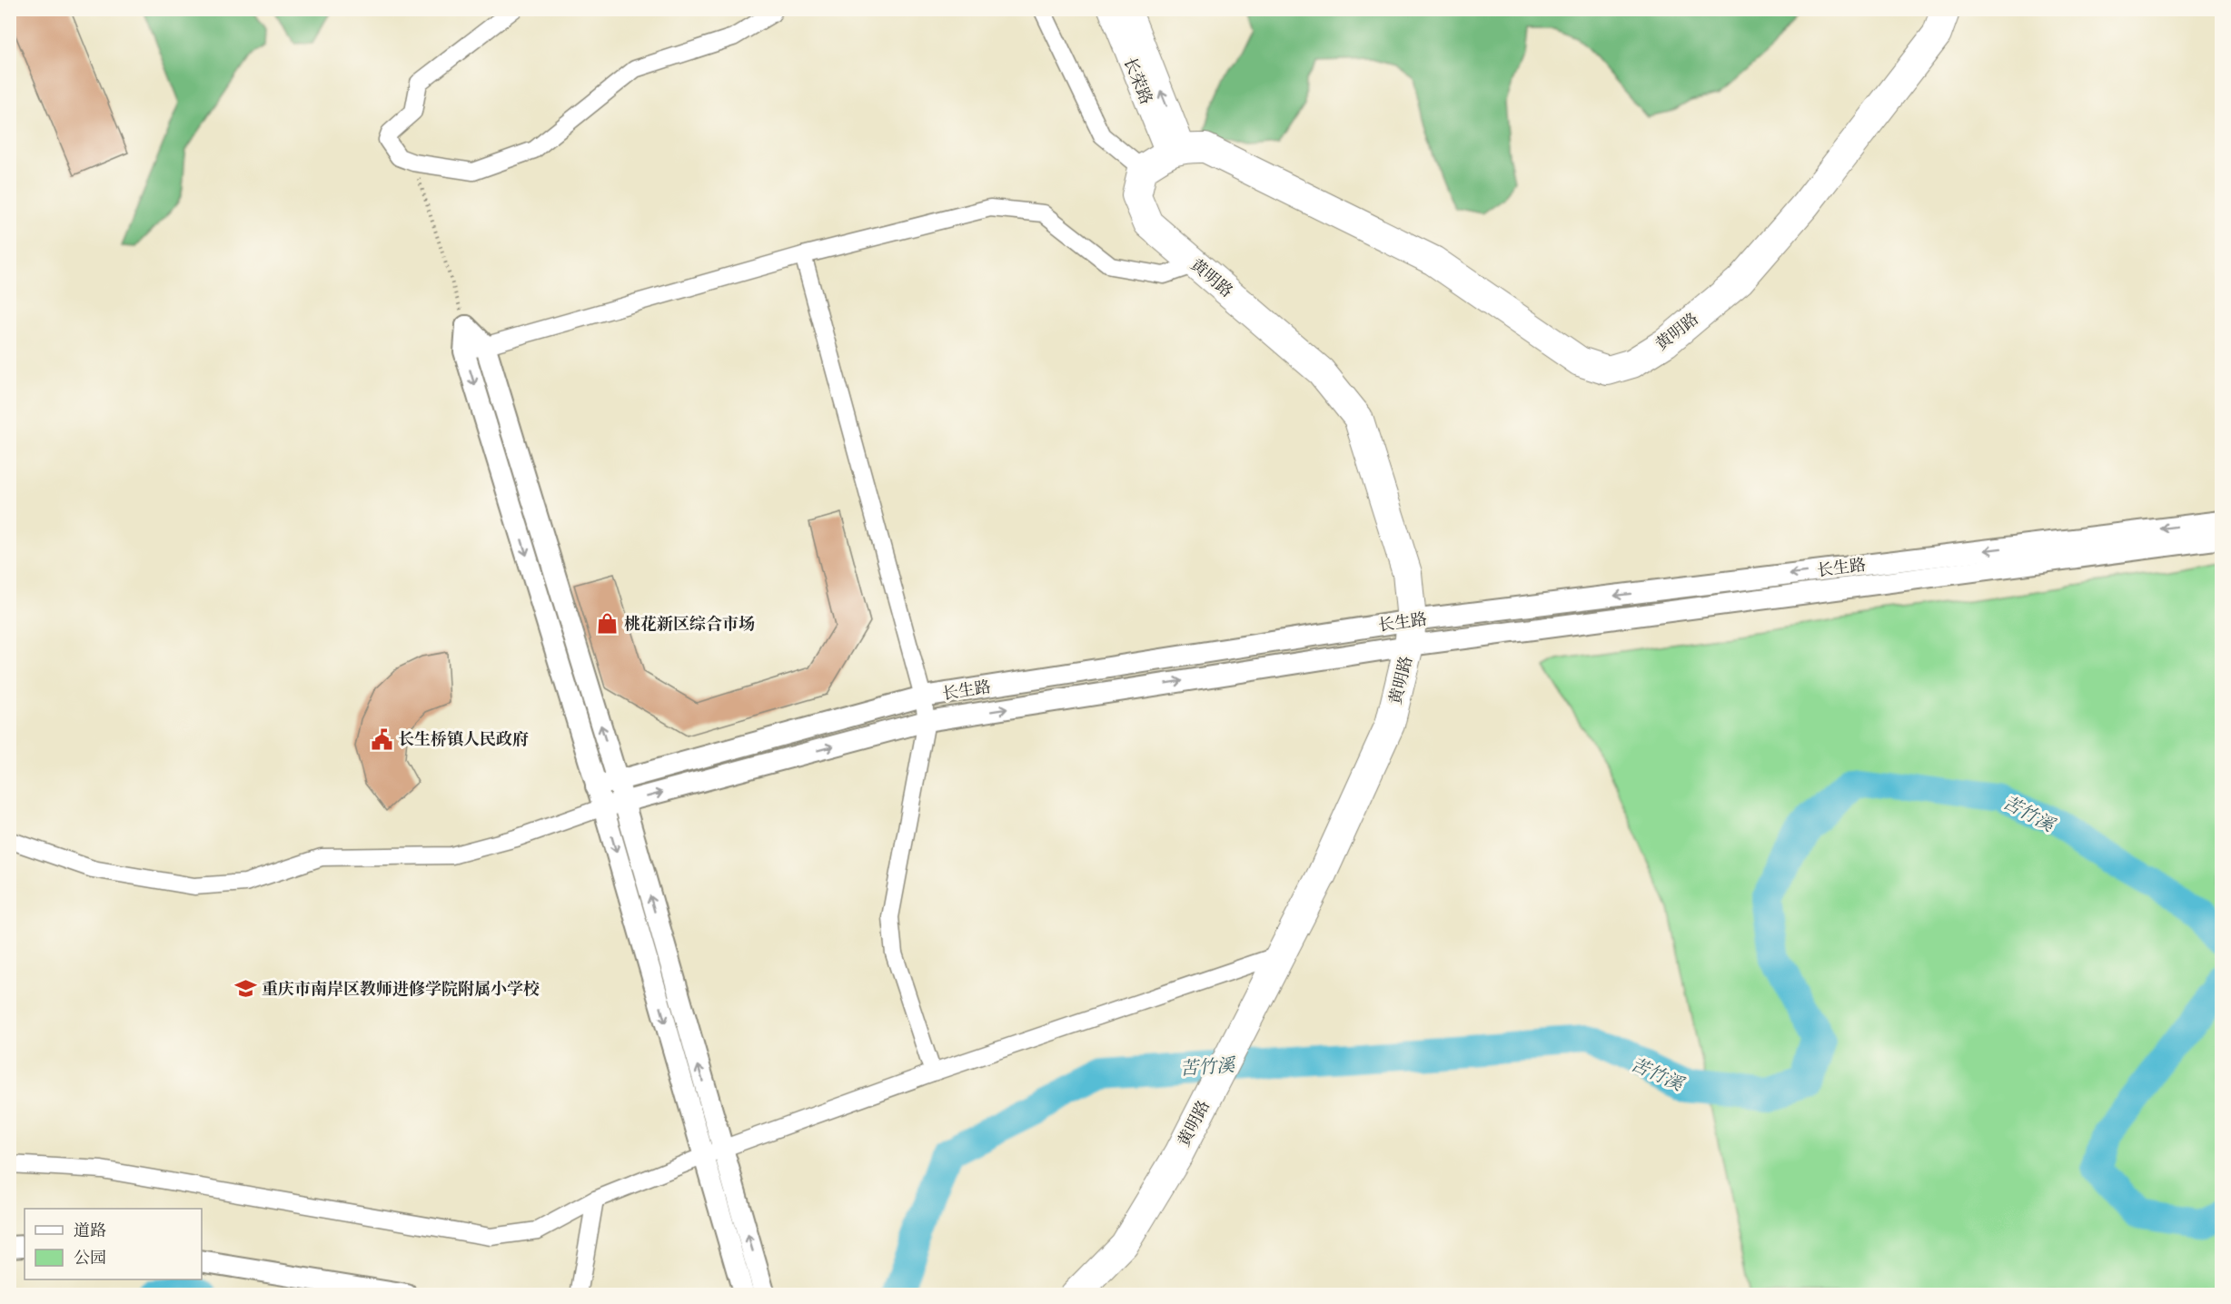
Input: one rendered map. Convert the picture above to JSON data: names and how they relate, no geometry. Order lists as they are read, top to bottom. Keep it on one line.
{"streets":{"highway":["黄明路"],"main road":["长荣路"],"street":["长生路"]},"crossings":[["长荣路","黄明路"],["黄明路","长生路"]],"water":["苦竹溪"],"places":{"shop":["桃花新区综合市场"],"public building":["长生桥镇人民政府"],"school or university":["重庆市南岸区教师进修学院附属小学校"]},"legend":["道路","公园"]}
